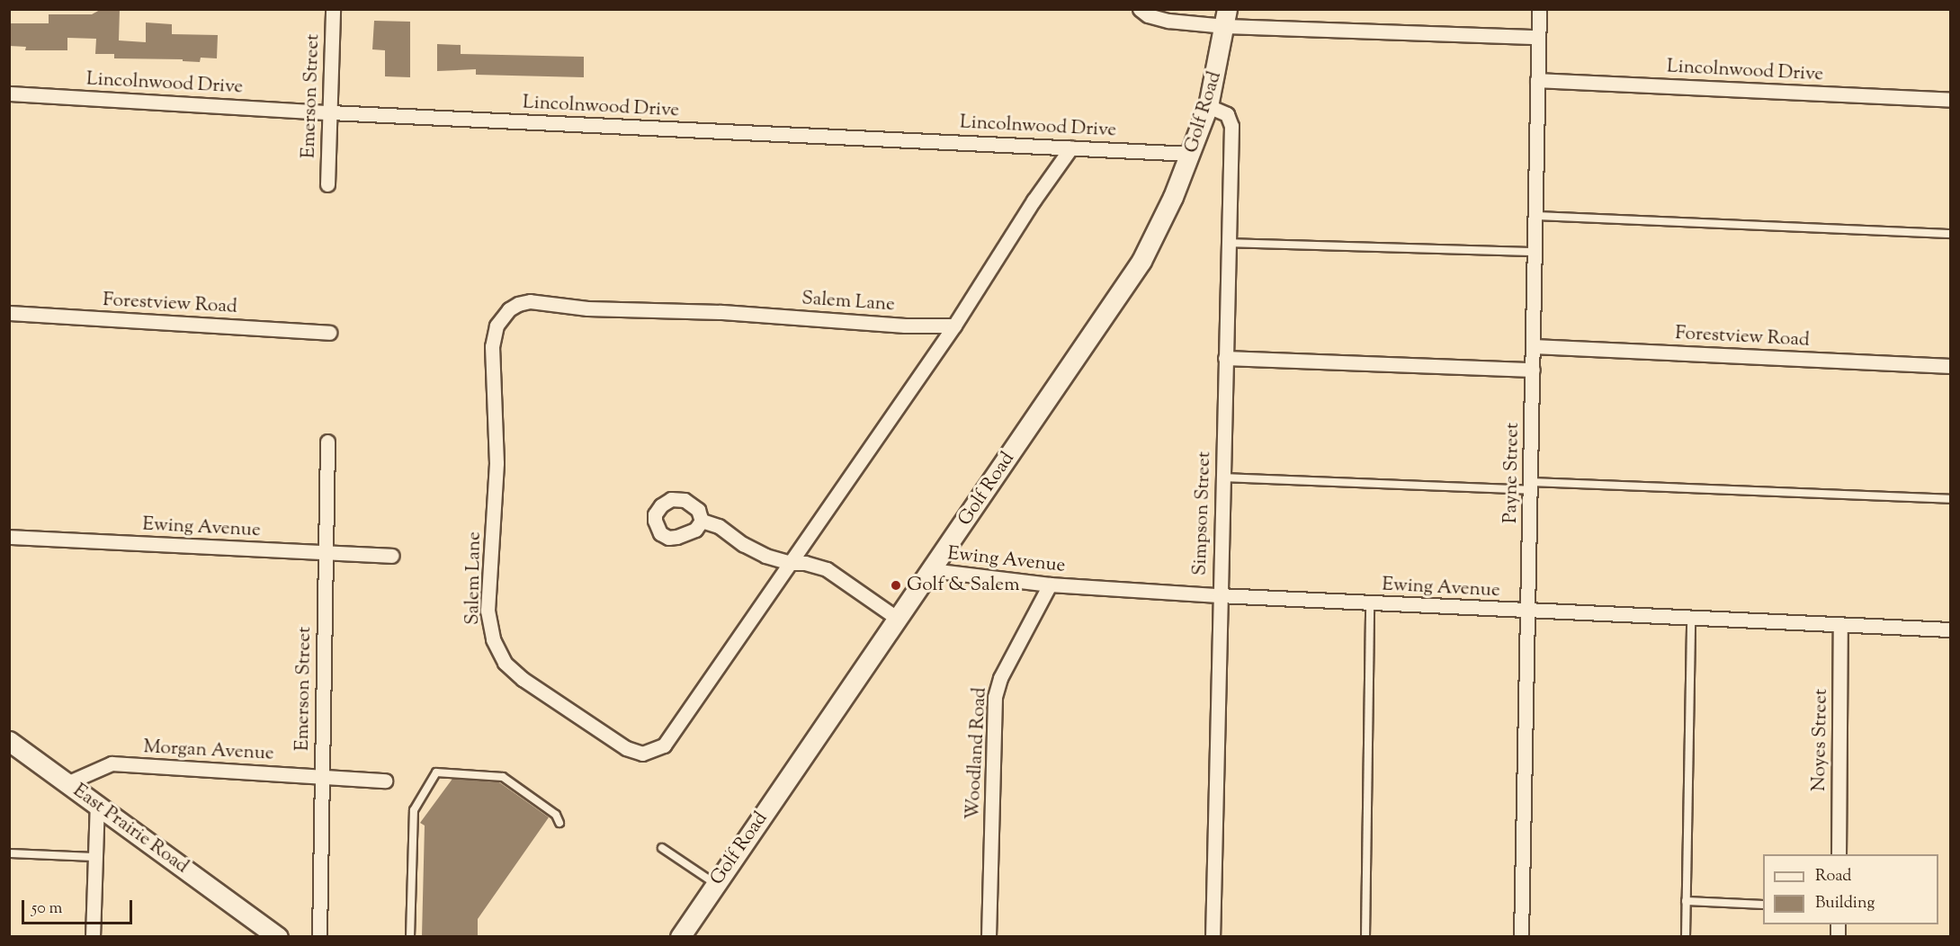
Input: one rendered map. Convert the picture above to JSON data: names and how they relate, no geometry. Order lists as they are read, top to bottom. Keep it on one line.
{"streets":{"main road":["Golf Road","East Prairie Road"],"street":["Lincolnwood Drive","Emerson Street","Salem Lane","Forestview Road","Payne Street","Simpson Street","Ewing Avenue","Noyes Street","Morgan Avenue","Woodland Road"]},"crossings":[["Lincolnwood Drive","Emerson Street"],["Lincolnwood Drive","Golf Road"],["Lincolnwood Drive","Salem Lane"],["Lincolnwood Drive","Payne Street"],["Emerson Street","Ewing Avenue"],["Emerson Street","Morgan Avenue"],["Golf Road","Simpson Street"],["Golf Road","Ewing Avenue"],["Forestview Road","Payne Street"],["Payne Street","Ewing Avenue"],["Simpson Street","Ewing Avenue"],["Ewing Avenue","Noyes Street"],["Ewing Avenue","Woodland Road"],["Morgan Avenue","East Prairie Road"]],"places":["Golf & Salem"],"legend":["Road","Building"],"scale_bar":"50 m"}
